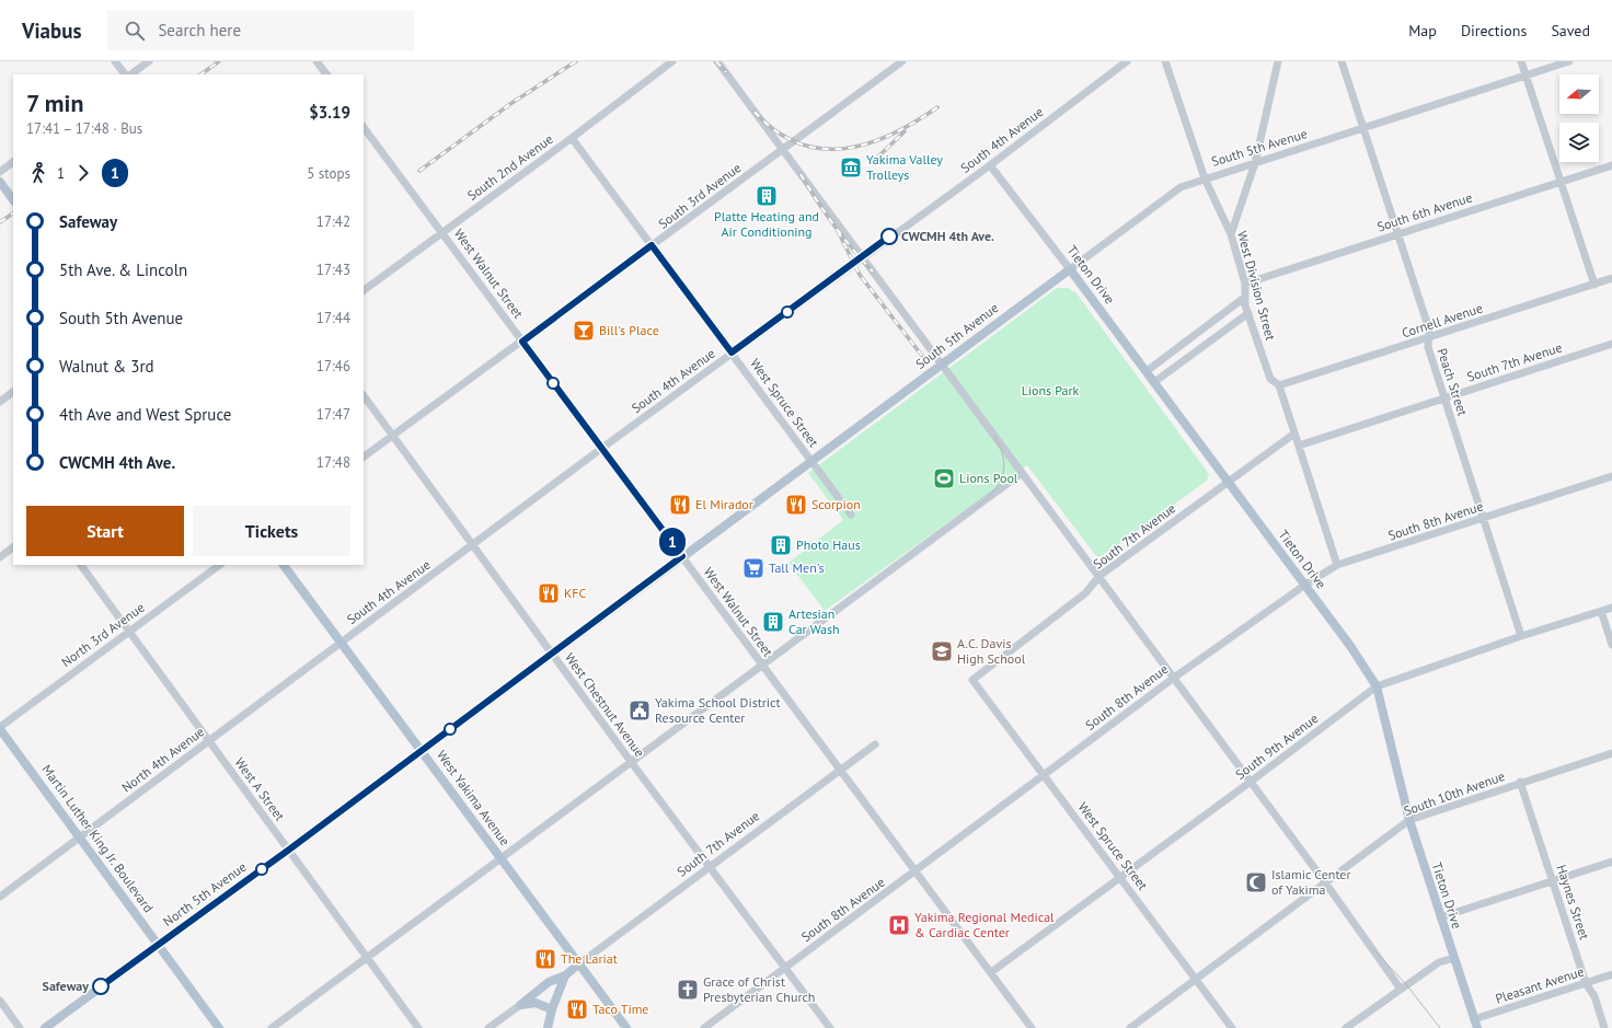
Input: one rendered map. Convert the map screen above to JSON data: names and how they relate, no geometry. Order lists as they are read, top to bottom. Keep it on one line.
{"streets":{"main road":["South 5th Avenue","Tieton Drive","West Yakima Avenue","Martin Luther King Jr. Boulevard","North 5th Avenue"],"street":["South 4th Avenue","South 2nd Avenue","South 3rd Avenue","South 6th Avenue","West Walnut Street","West Division Street","Cornell Avenue","South 7th Avenue","Peach Street","West Spruce Street","South 8th Avenue","North 3rd Avenue","West Chestnut Avenue","South 9th Avenue","North 4th Avenue","West A Street","South 10th Avenue","Haynes Street","Pleasant Avenue"]},"crossings":[["South 4th Avenue","West Walnut Street"],["South 4th Avenue","Tieton Drive"],["South 4th Avenue","West Spruce Street"],["South 4th Avenue","West Chestnut Avenue"],["South 4th Avenue","North 4th Avenue"],["South 4th Avenue","West Yakima Avenue"],["South 5th Avenue","West Walnut Street"],["South 5th Avenue","Tieton Drive"],["South 5th Avenue","West Division Street"],["South 5th Avenue","Peach Street"],["South 5th Avenue","West Spruce Street"],["South 5th Avenue","West Chestnut Avenue"],["South 5th Avenue","West Yakima Avenue"],["South 5th Avenue","North 5th Avenue"],["South 2nd Avenue","West Walnut Street"],["South 2nd Avenue","West Spruce Street"],["South 3rd Avenue","West Walnut Street"],["South 3rd Avenue","West Spruce Street"],["South 3rd Avenue","West Chestnut Avenue"],["South 6th Avenue","West Division Street"],["South 6th Avenue","Peach Street"],["West Walnut Street","South 7th Avenue"],["West Walnut Street","South 8th Avenue"],["West Walnut Street","South 9th Avenue"],["Tieton Drive","South 7th Avenue"],["Tieton Drive","South 8th Avenue"],["Tieton Drive","South 9th Avenue"],["Tieton Drive","South 10th Avenue"],["Tieton Drive","Pleasant Avenue"],["West Division Street","Cornell Avenue"],["West Division Street","South 7th Avenue"],["West Division Street","South 8th Avenue"],["Cornell Avenue","Peach Street"],["South 7th Avenue","Peach Street"],["South 7th Avenue","West Spruce Street"],["South 7th Avenue","West Chestnut Avenue"],["South 7th Avenue","West Yakima Avenue"],["Peach Street","South 8th Avenue"],["Peach Street","South 9th Avenue"],["West Spruce Street","South 8th Avenue"],["West Spruce Street","South 9th Avenue"],["West Spruce Street","South 10th Avenue"],["South 8th Avenue","West Chestnut Avenue"],["North 3rd Avenue","West A Street"],["North 3rd Avenue","Martin Luther King Jr. Boulevard"],["North 4th Avenue","West A Street"],["North 4th Avenue","West Yakima Avenue"],["North 4th Avenue","Martin Luther King Jr. Boulevard"],["West A Street","North 5th Avenue"],["South 10th Avenue","Haynes Street"],["West Yakima Avenue","North 5th Avenue"],["Martin Luther King Jr. Boulevard","North 5th Avenue"],["Haynes Street","Pleasant Avenue"]],"parks":["Lions Park"],"places":{"museum":["Yakima Valley Trolleys"],"building":["Platte Heating and Air Conditioning","Photo Haus","Artesian Car Wash"],"other":["CWCMH 4th Ave.","Safeway"],"bar":["Bill's Place"],"sports":["Lions Pool"],"restaurant":["El Mirador","Scorpion","KFC","The Lariat","Taco Time"],"supermarket":["Tall Men's"],"school or university":["A.C. Davis High School"],"public building":["Yakima School District Resource Center"],"mosque":["Islamic Center of Yakima"],"hospital":["Yakima Regional Medical & Cardiac Center"],"church":["Grace of Christ Presbyterian Church"]},"lines":["bus line 1"],"north":"left","page":{"header":"Viabus","search":"Search here","nav":["Map","Directions","Saved"],"on_map":"1","heading":["7 min","17:41 – 17:48 · Bus","$3.19"],"legs":["1","1","5 stops"],"list":[{"name":"Safeway","value":"17:42"},{"name":"5th Ave. & Lincoln","value":"17:43"},{"name":"South 5th Avenue","value":"17:44"},{"name":"Walnut & 3rd","value":"17:46"},{"name":"4th Ave and West Spruce","value":"17:47"},{"name":"CWCMH 4th Ave.","value":"17:48"}],"buttons":["Start","Tickets"]}}
